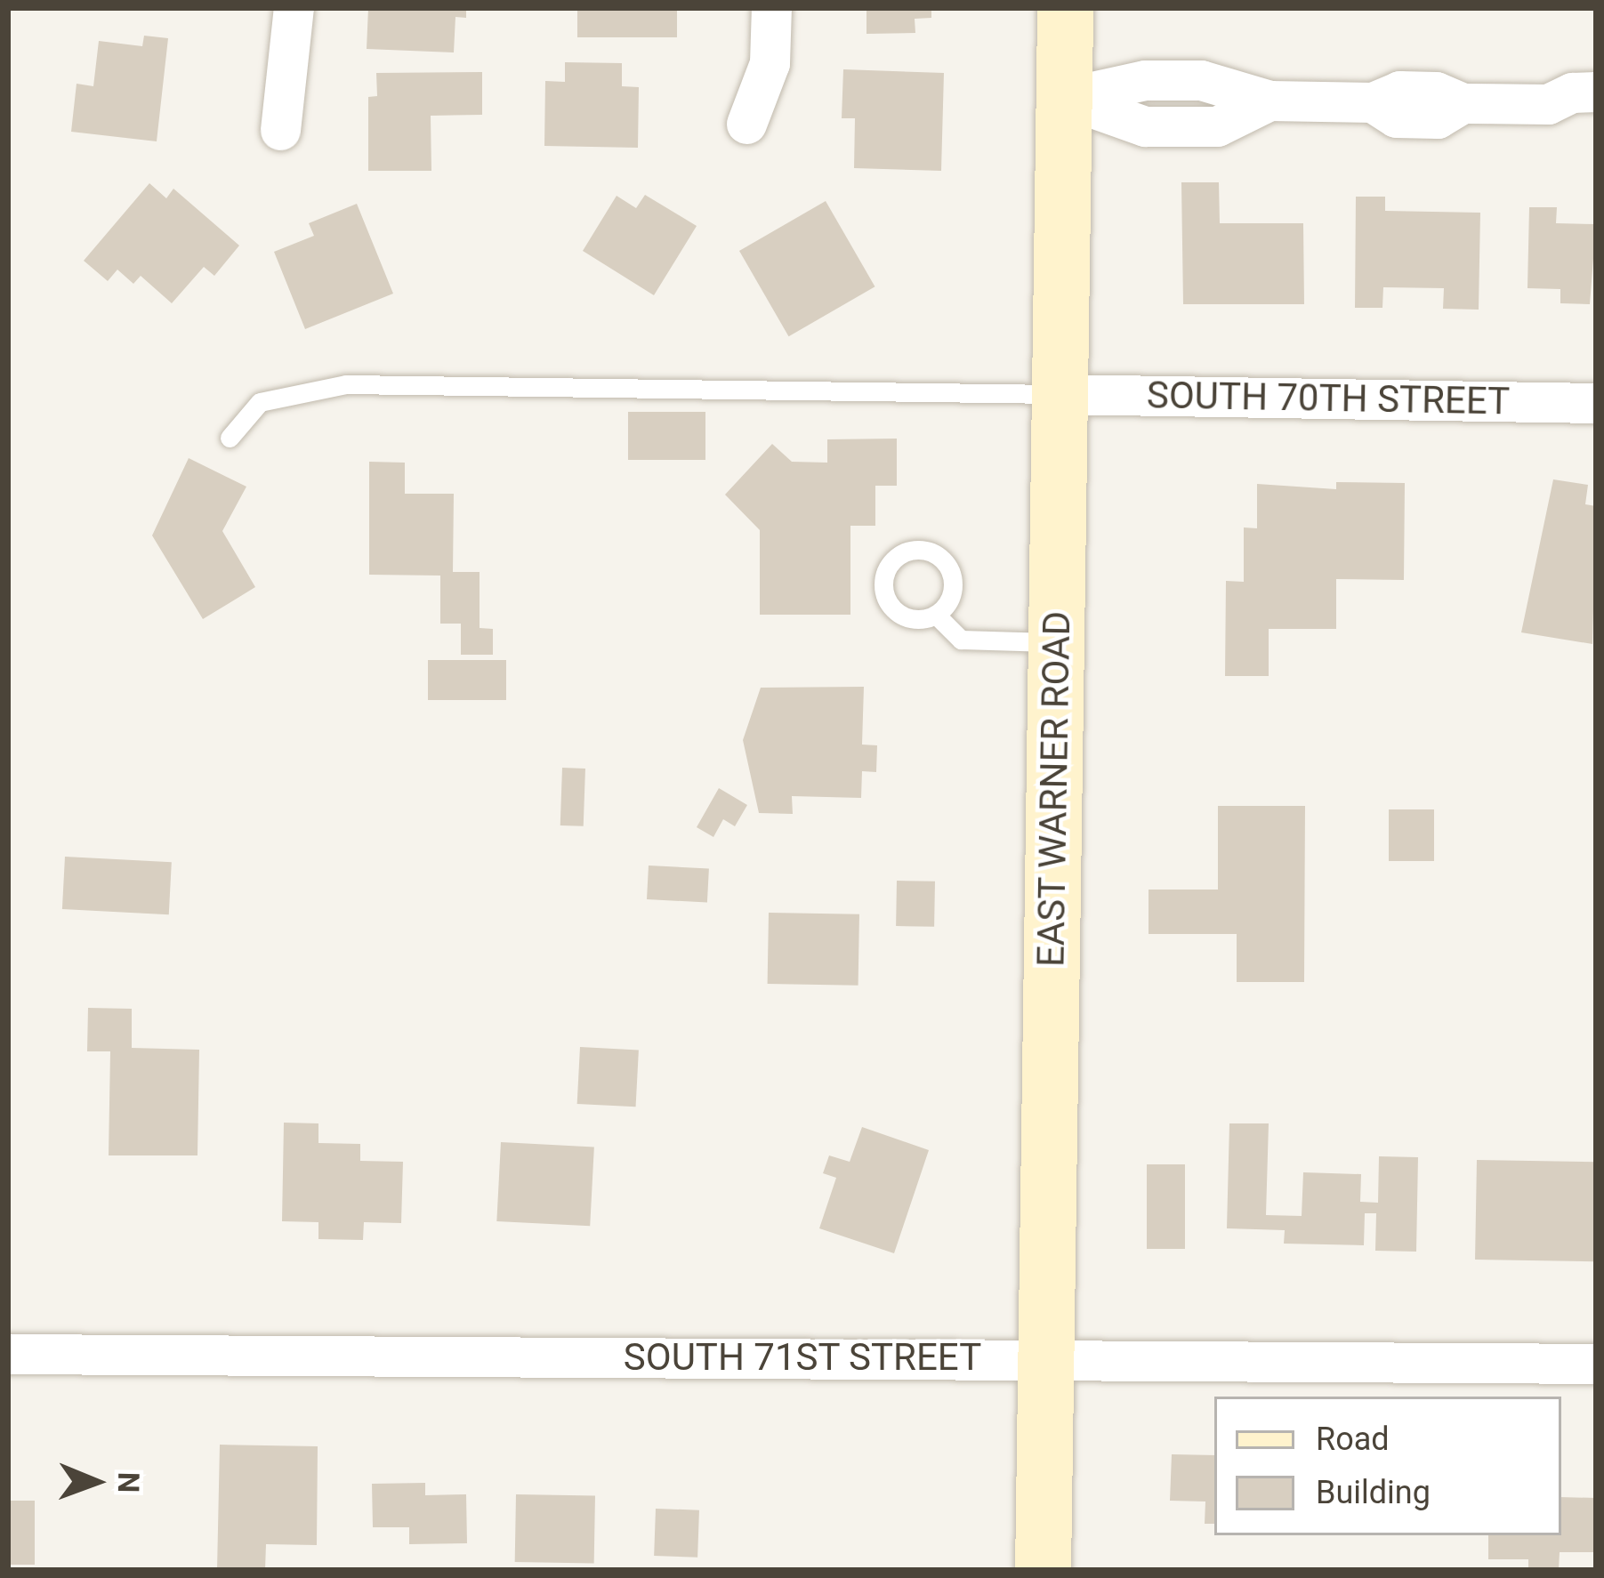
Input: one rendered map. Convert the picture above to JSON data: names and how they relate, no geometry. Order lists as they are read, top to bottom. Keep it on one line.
{"streets":{"main road":["EAST WARNER ROAD"],"street":["SOUTH 70TH STREET","SOUTH 71ST STREET"]},"crossings":[["SOUTH 70TH STREET","EAST WARNER ROAD"],["EAST WARNER ROAD","SOUTH 71ST STREET"]],"legend":["Road","Building"],"north":"right"}
